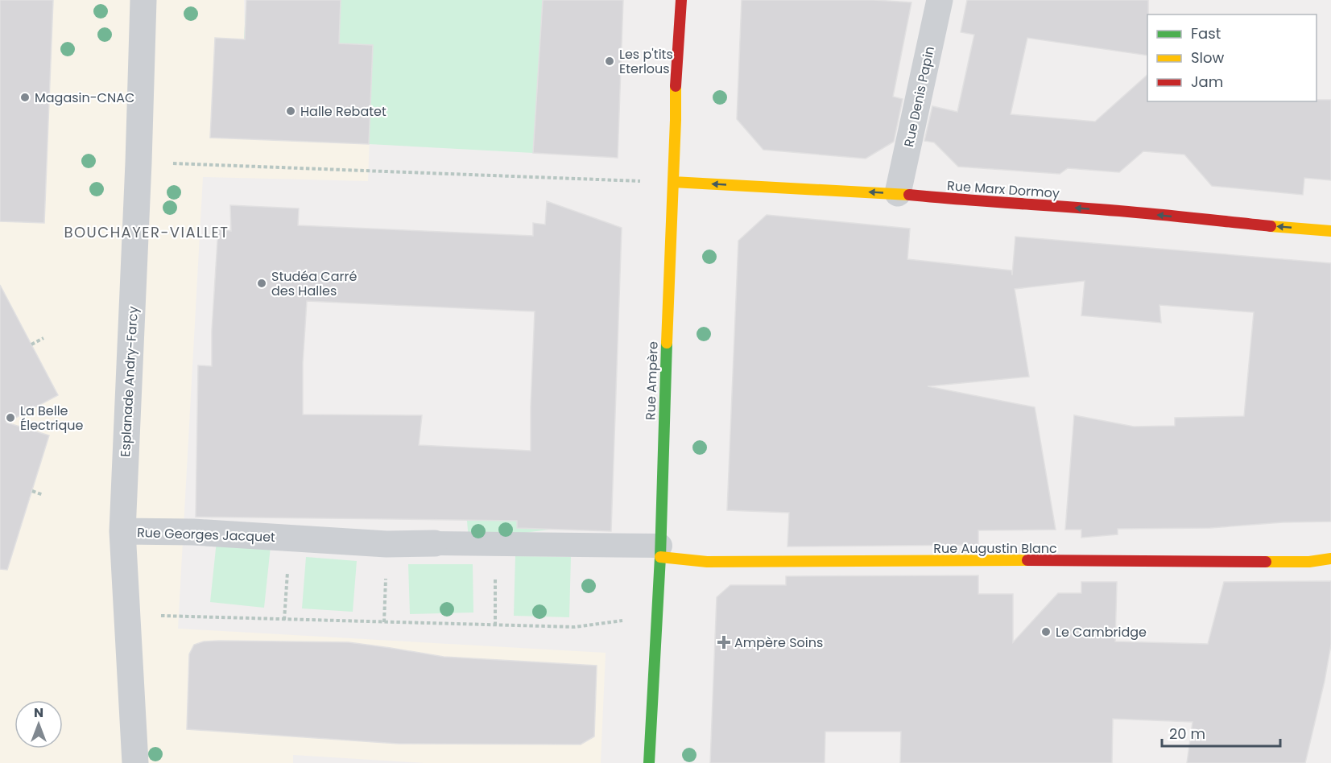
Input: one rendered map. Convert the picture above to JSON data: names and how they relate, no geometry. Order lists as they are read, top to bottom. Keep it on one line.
{"streets":{"street":["Rue Denis Papin","Rue Marx Dormoy","Rue Ampère","Esplanade Andry-Farcy","Rue Georges Jacquet","Rue Augustin Blanc"]},"crossings":[["Rue Denis Papin","Rue Marx Dormoy"],["Rue Marx Dormoy","Rue Ampère"],["Rue Ampère","Rue Georges Jacquet"],["Rue Ampère","Rue Augustin Blanc"],["Esplanade Andry-Farcy","Rue Georges Jacquet"],["Rue Georges Jacquet","Rue Augustin Blanc"]],"one_way":["Rue Marx Dormoy"],"districts":["BOUCHAYER-VIALLET"],"places":{"other":["Les p'tits Eterlous","Magasin-CNAC","Halle Rebatet","Studéa Carré des Halles","La Belle Électrique","Le Cambridge"],"health":["Ampère Soins"]},"legend":["Fast","Slow","Jam"],"scale_bar":"20 m","north":"top"}
